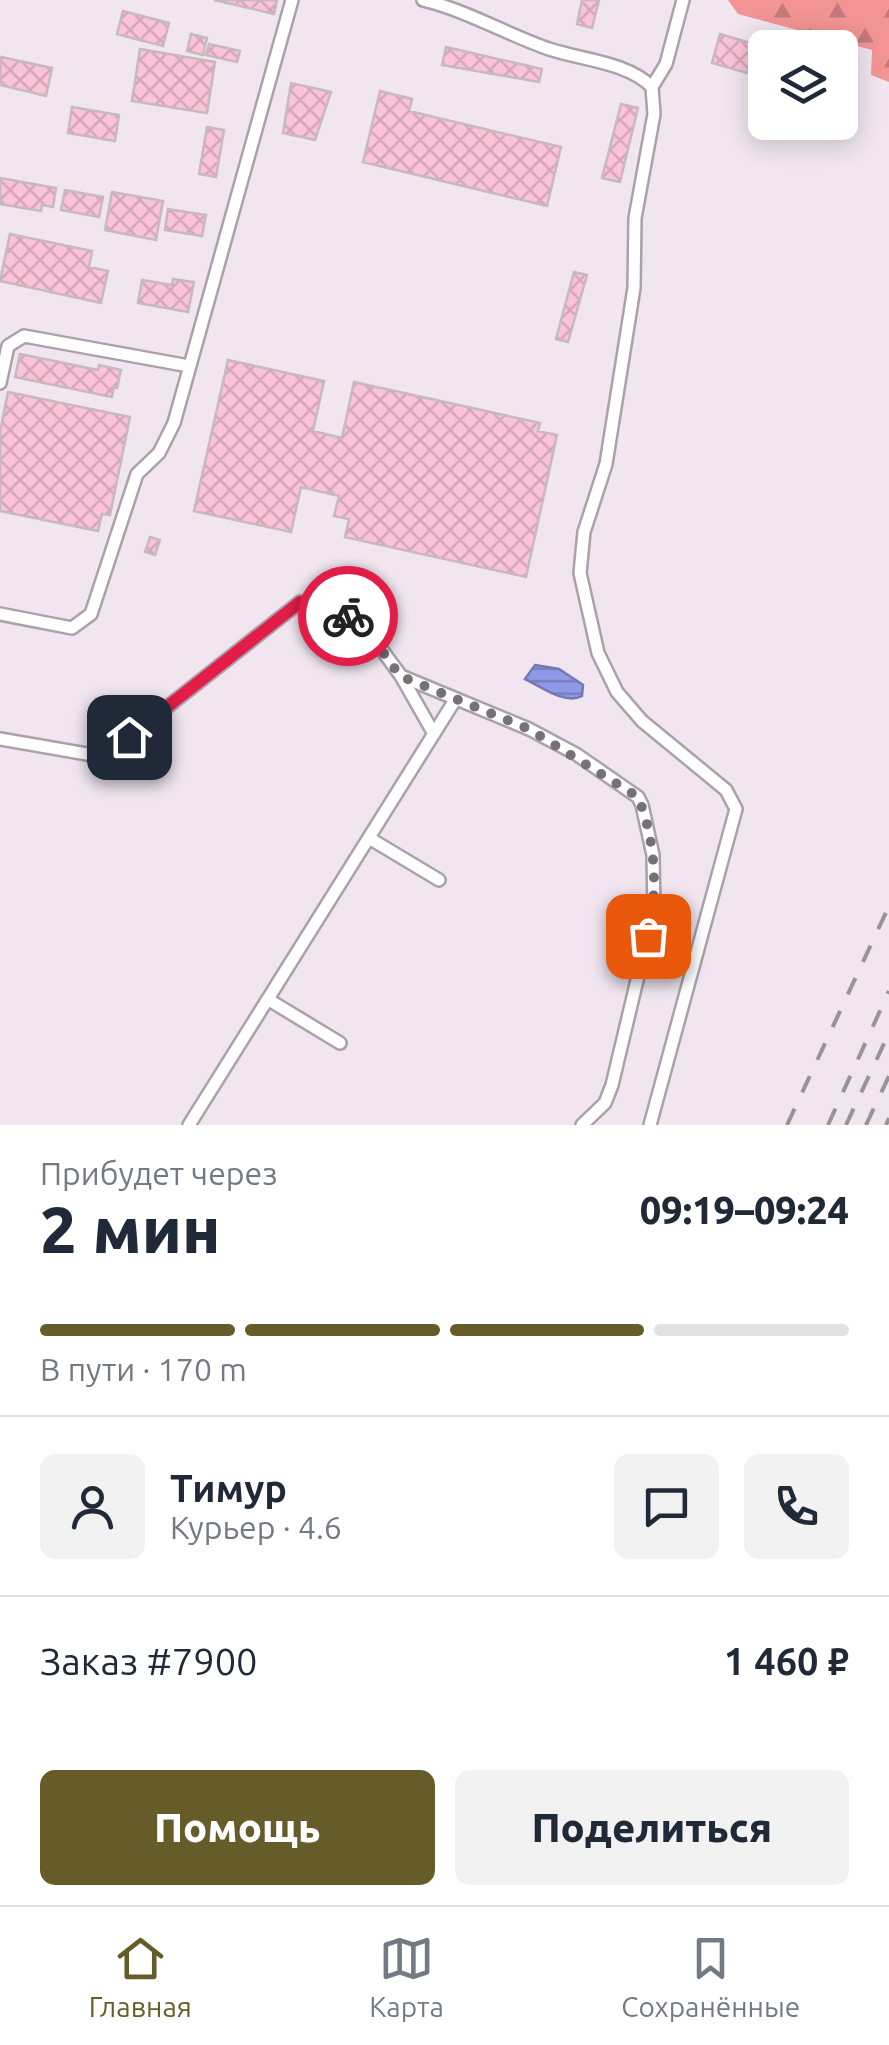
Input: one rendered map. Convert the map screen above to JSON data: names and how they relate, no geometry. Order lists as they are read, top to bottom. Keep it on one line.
{"page":{"heading":["2 мин","Прибудет через","09:19–09:24"],"panel":["Тимур","Курьер · 4.6","Заказ #7900","1 460 ₽"],"bar":"В пути · 170 m","buttons":["Помощь","Поделиться"],"tabs":["Главная","Карта","Сохранённые"]}}
